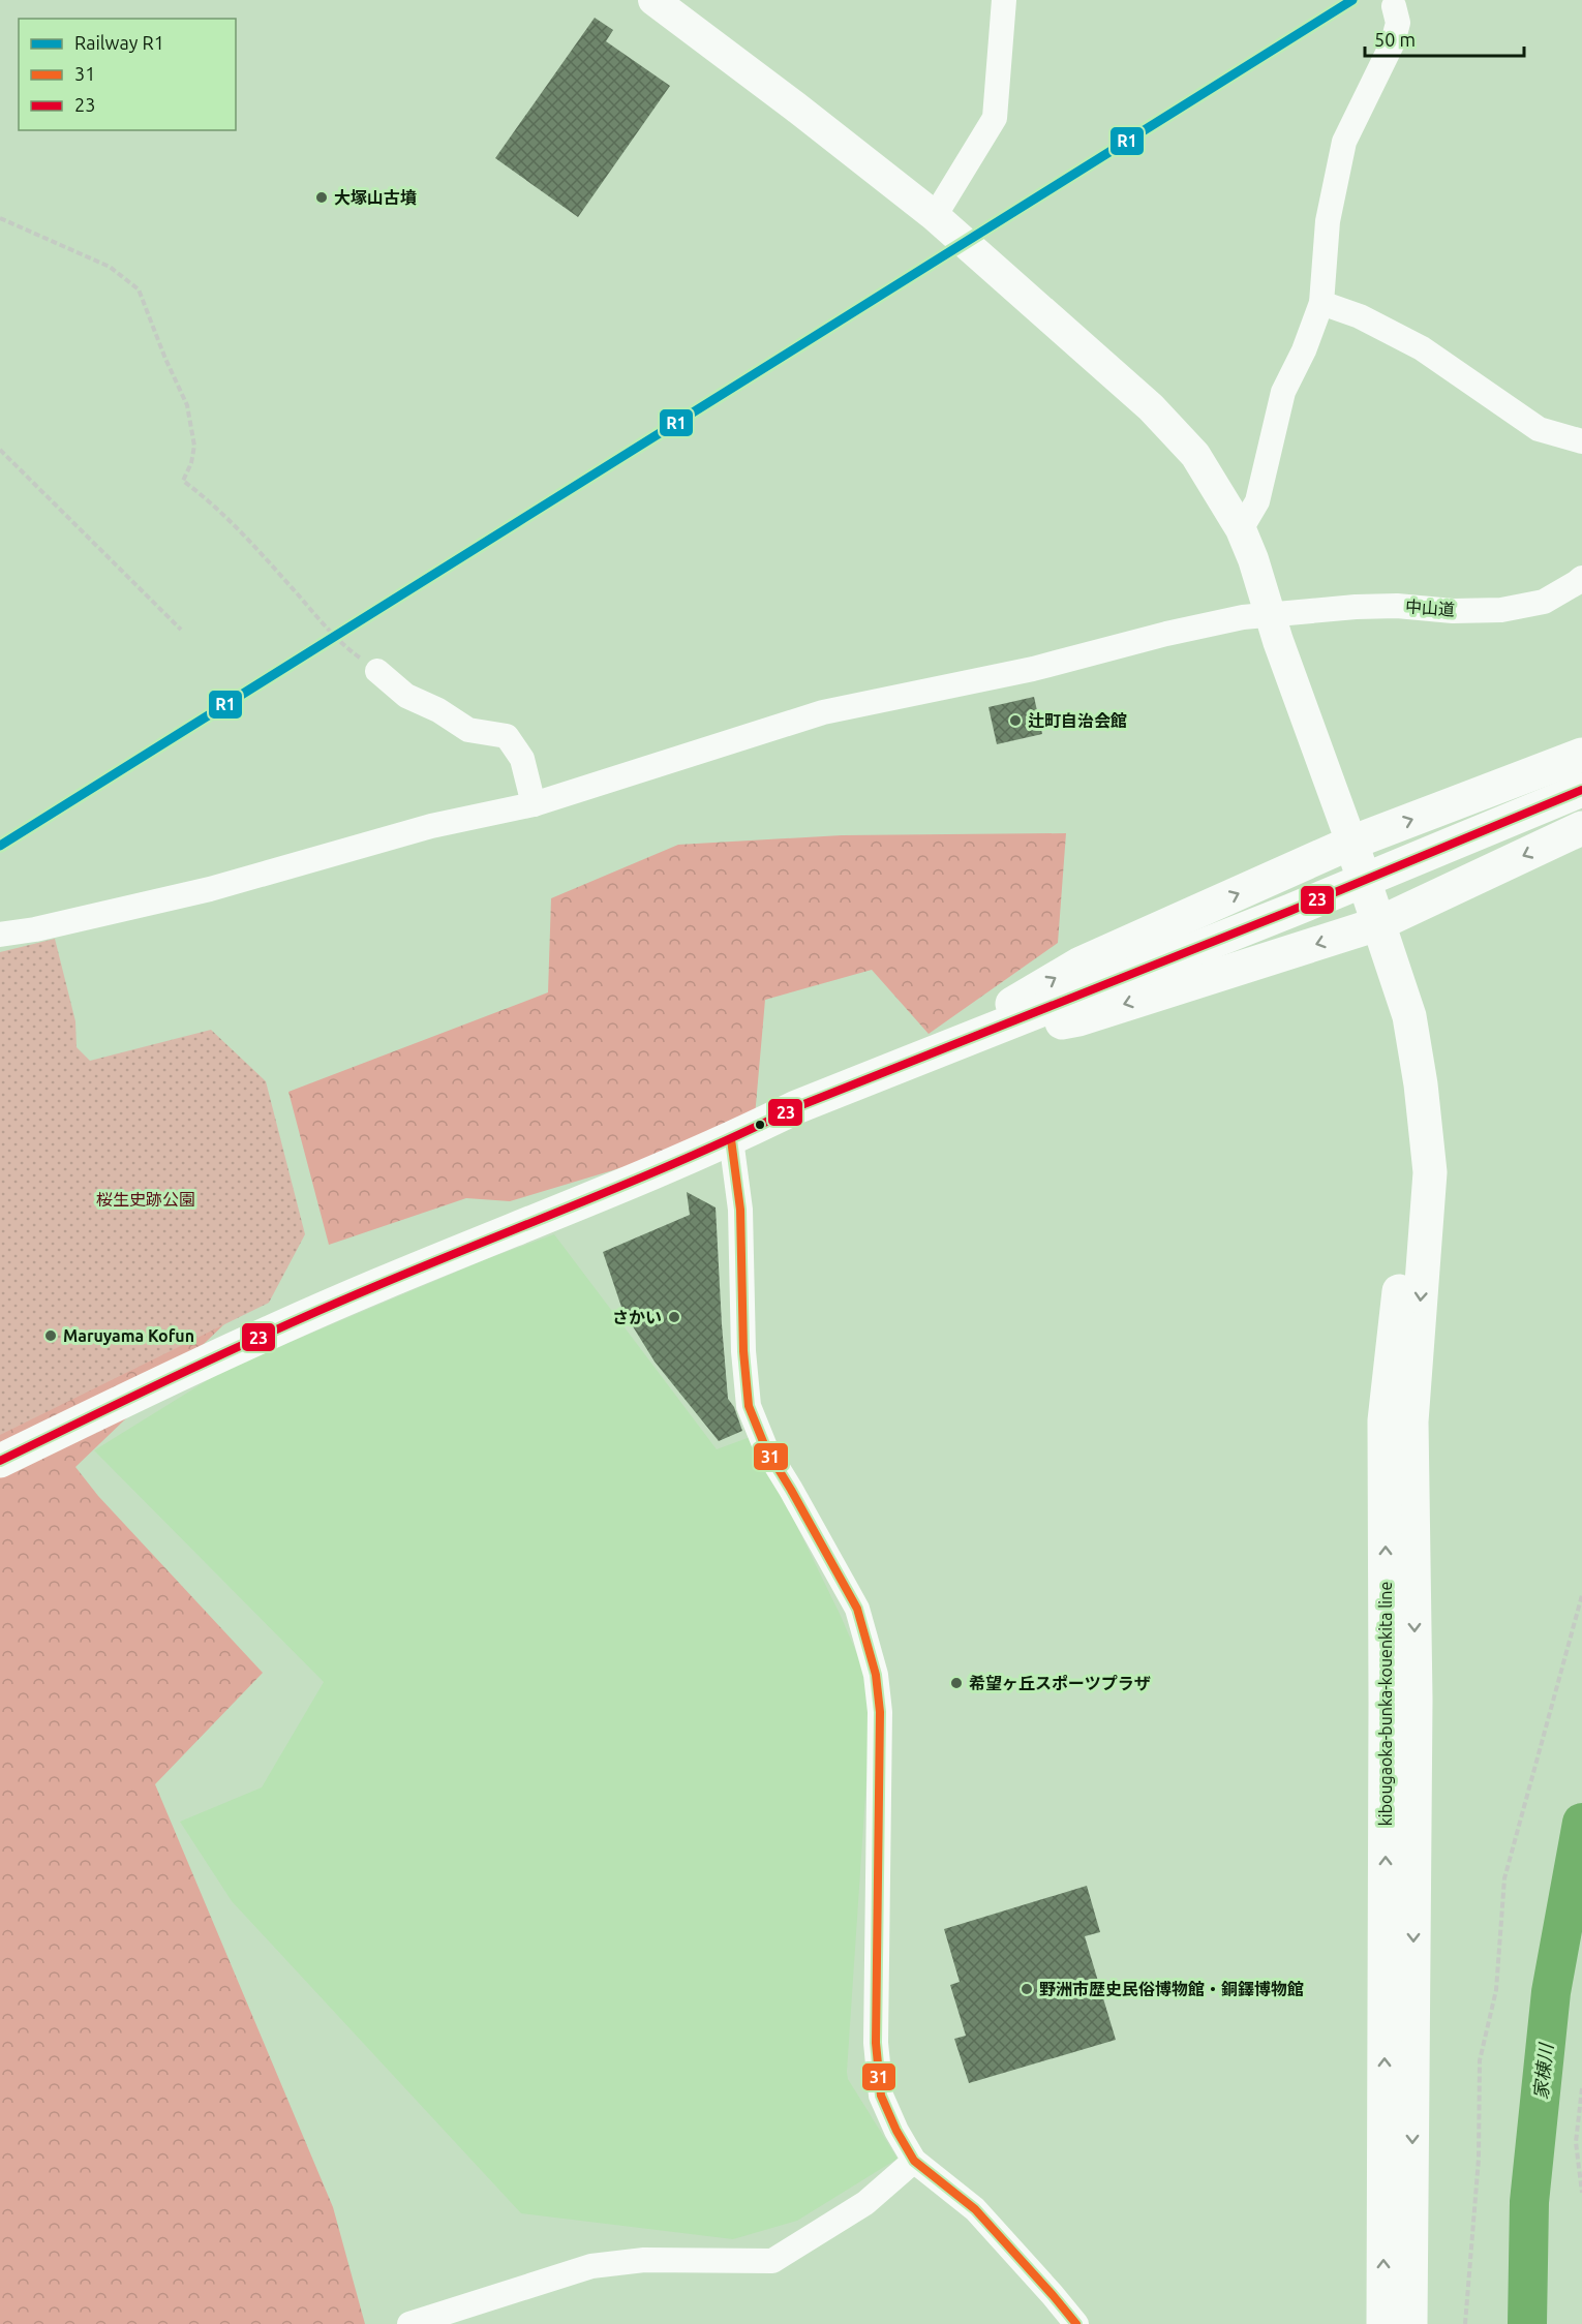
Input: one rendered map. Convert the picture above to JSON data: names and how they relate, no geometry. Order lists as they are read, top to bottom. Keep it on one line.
{"streets":{"main road":["kibougaoka-bunka-kouenkita line"],"street":["中山道"]},"water":["家棟川"],"parks":["桜生史跡公園"],"places":["大塚山古墳","辻町自治会館","さかい","Maruyama Kofun","希望ヶ丘スポーツプラザ","野洲市歴史民俗博物館・銅鐸博物館"],"lines":["rail line R1","transit line 23","transit line 31"],"legend":["Railway R1","31","23"],"scale_bar":"50 m"}
